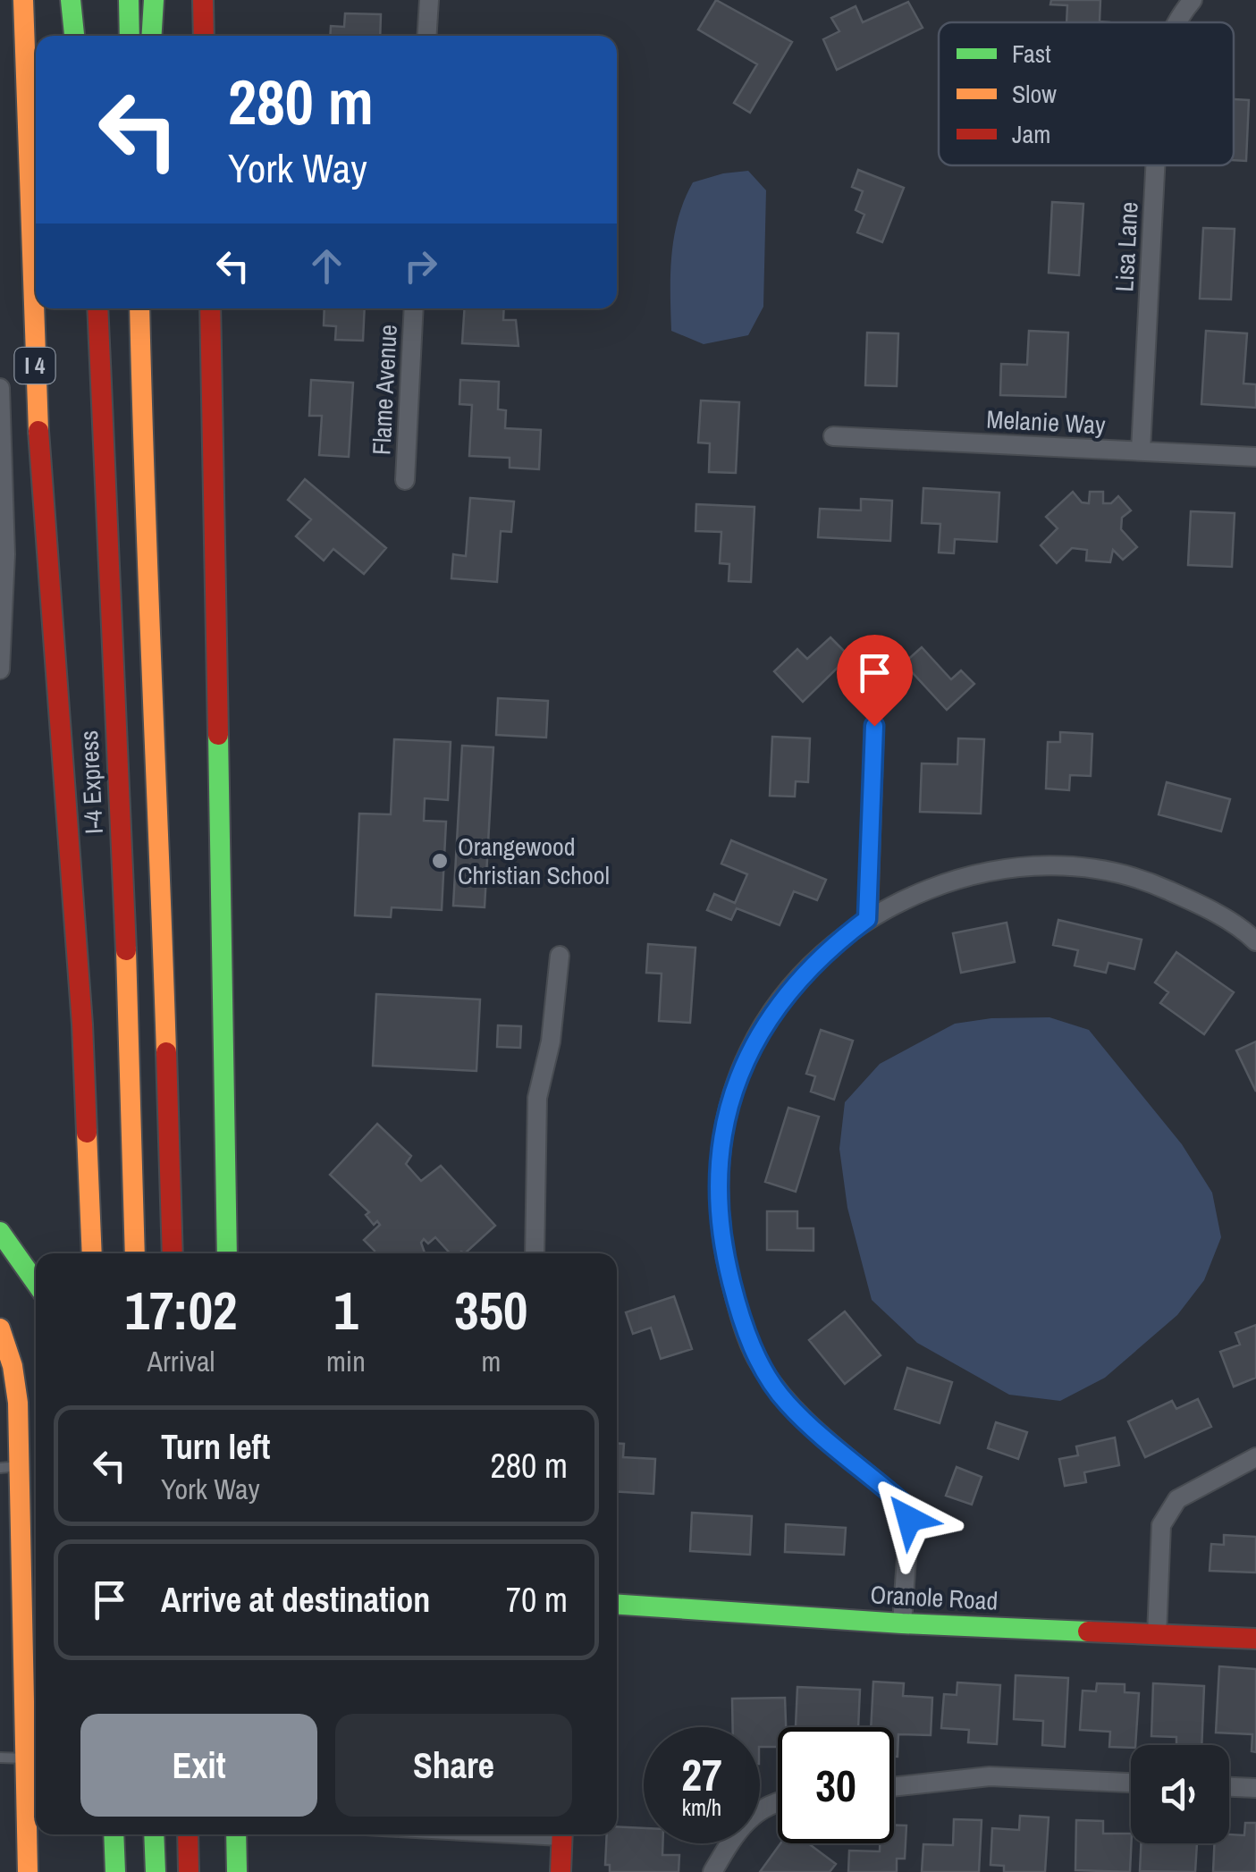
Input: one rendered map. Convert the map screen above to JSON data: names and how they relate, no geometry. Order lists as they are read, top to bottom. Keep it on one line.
{"streets":{"main road":["I 4","I-4 Express","Oranole Road"],"street":["Lisa Lane","Flame Avenue","Melanie Way"]},"crossings":[["Lisa Lane","Melanie Way"]],"places":["Orangewood Christian School"],"legend":["Fast","Slow","Jam"],"page":{"turn":["280 m","York Way"],"eta":["17:02","Arrival","1","min","350","m"],"list":[{"name":"Turn left","note":"York Way","value":"280 m"},{"name":"Arrive at destination","value":"70 m"}],"buttons":["Exit","Share"],"speed":"27 km/h","limit":"30"}}
